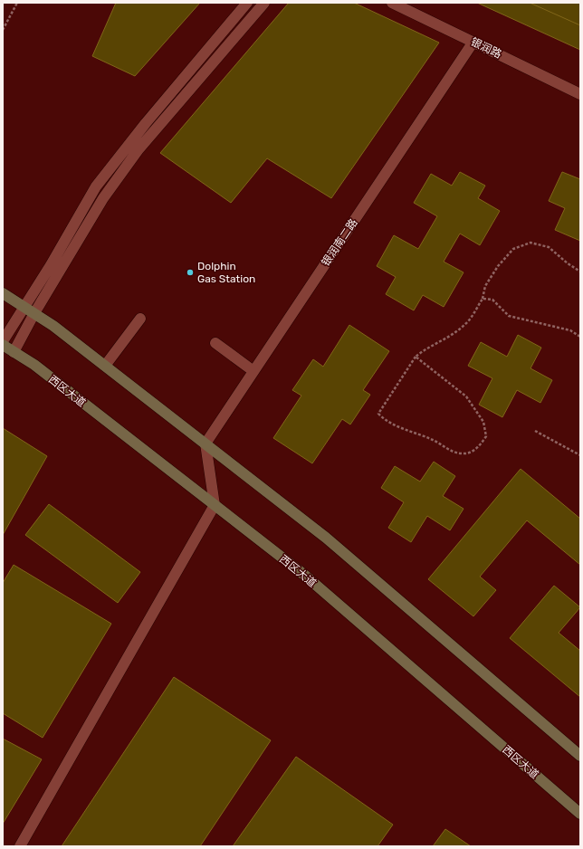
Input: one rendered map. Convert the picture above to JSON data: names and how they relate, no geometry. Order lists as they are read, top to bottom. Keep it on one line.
{"streets":{"main road":["西区大道"],"street":["银润路","银润南二路"]},"crossings":[["银润路","银润南二路"]],"places":["Dolphin Gas Station"]}
